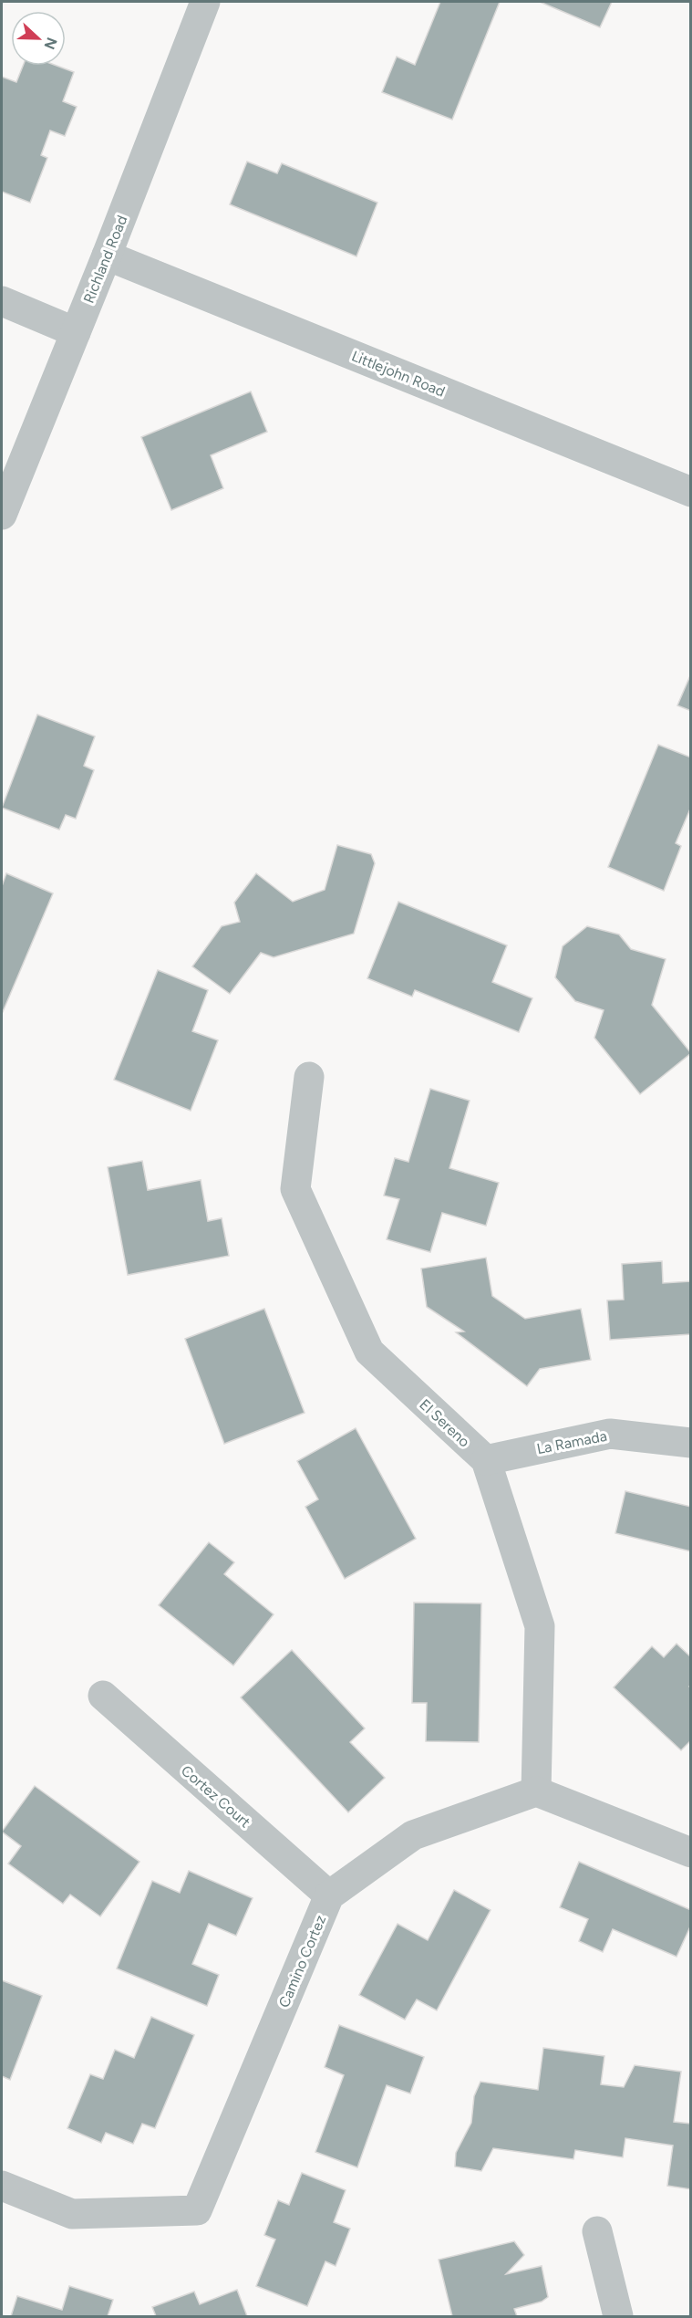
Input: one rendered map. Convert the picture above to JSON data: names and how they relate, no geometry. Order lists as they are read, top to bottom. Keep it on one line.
{"streets":{"street":["Richland Road","Littlejohn Road","El Sereno","La Ramada","Cortez Court","Camino Cortez"]},"crossings":[["Richland Road","Littlejohn Road"],["El Sereno","La Ramada"],["El Sereno","Camino Cortez"],["Cortez Court","Camino Cortez"]],"north":"right"}
